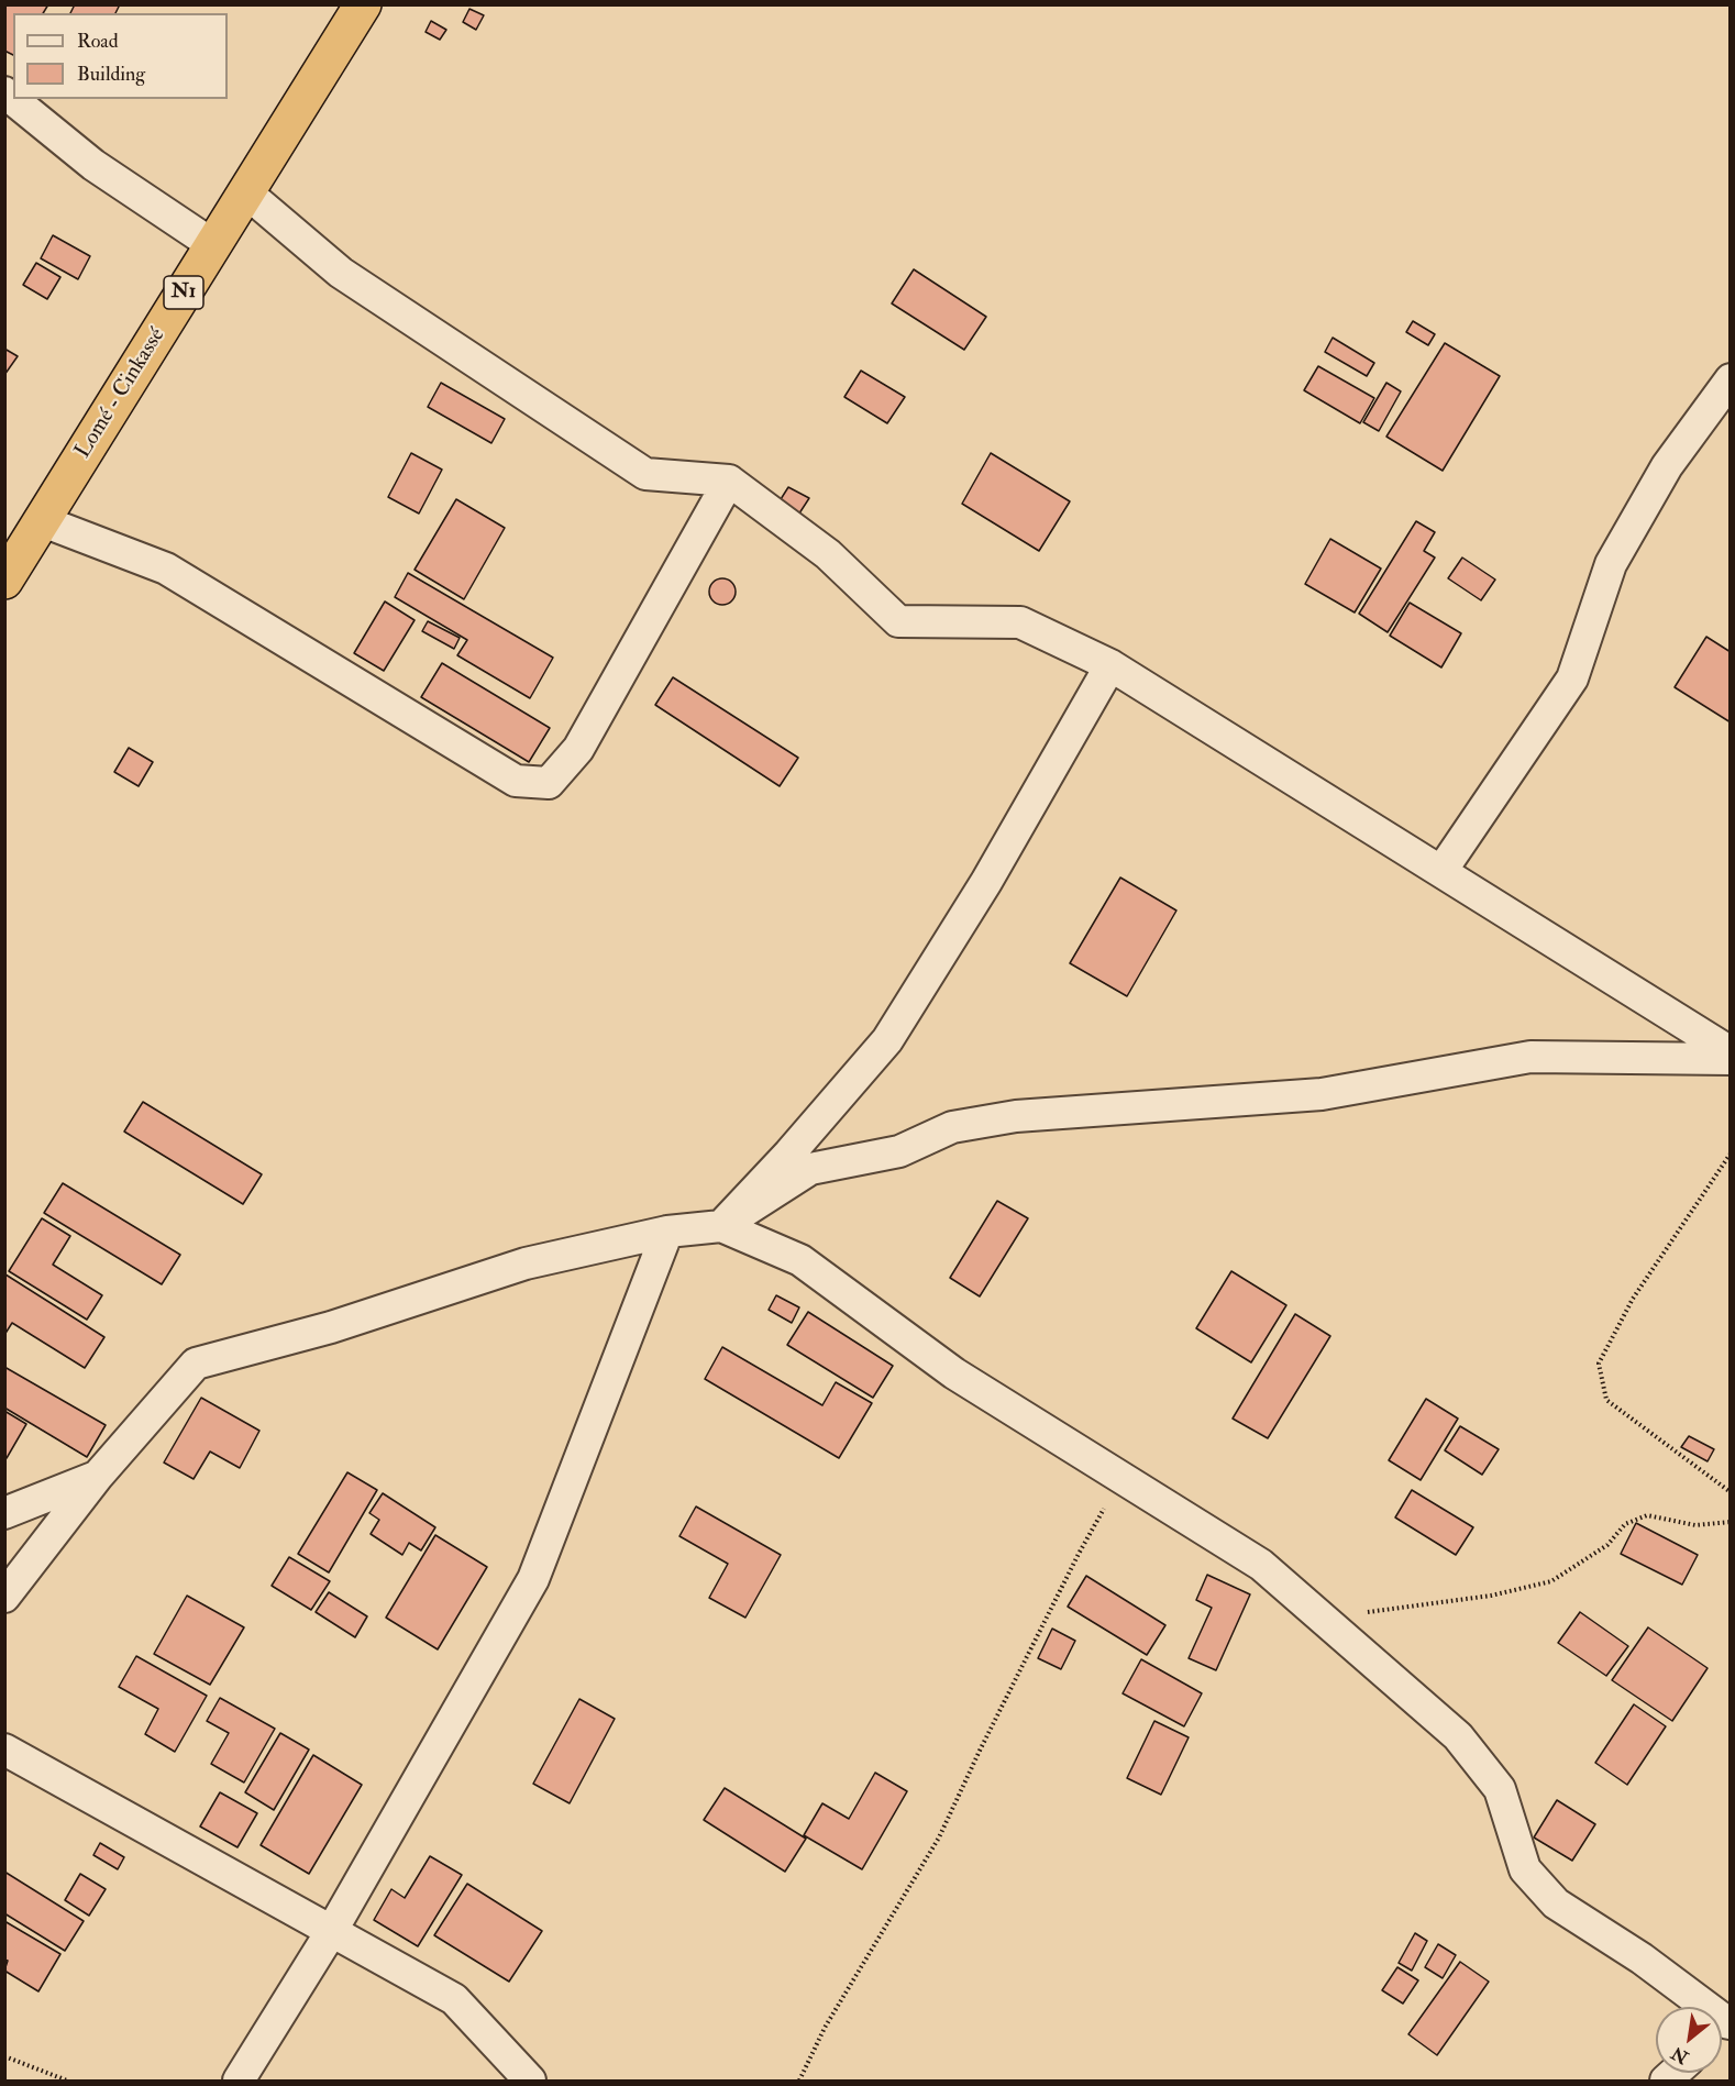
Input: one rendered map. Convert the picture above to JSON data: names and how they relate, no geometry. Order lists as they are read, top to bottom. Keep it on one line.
{"streets":{"highway":["N1","Lomé - Cinkassé"]},"legend":["Road","Building"],"north":"bottom left"}
